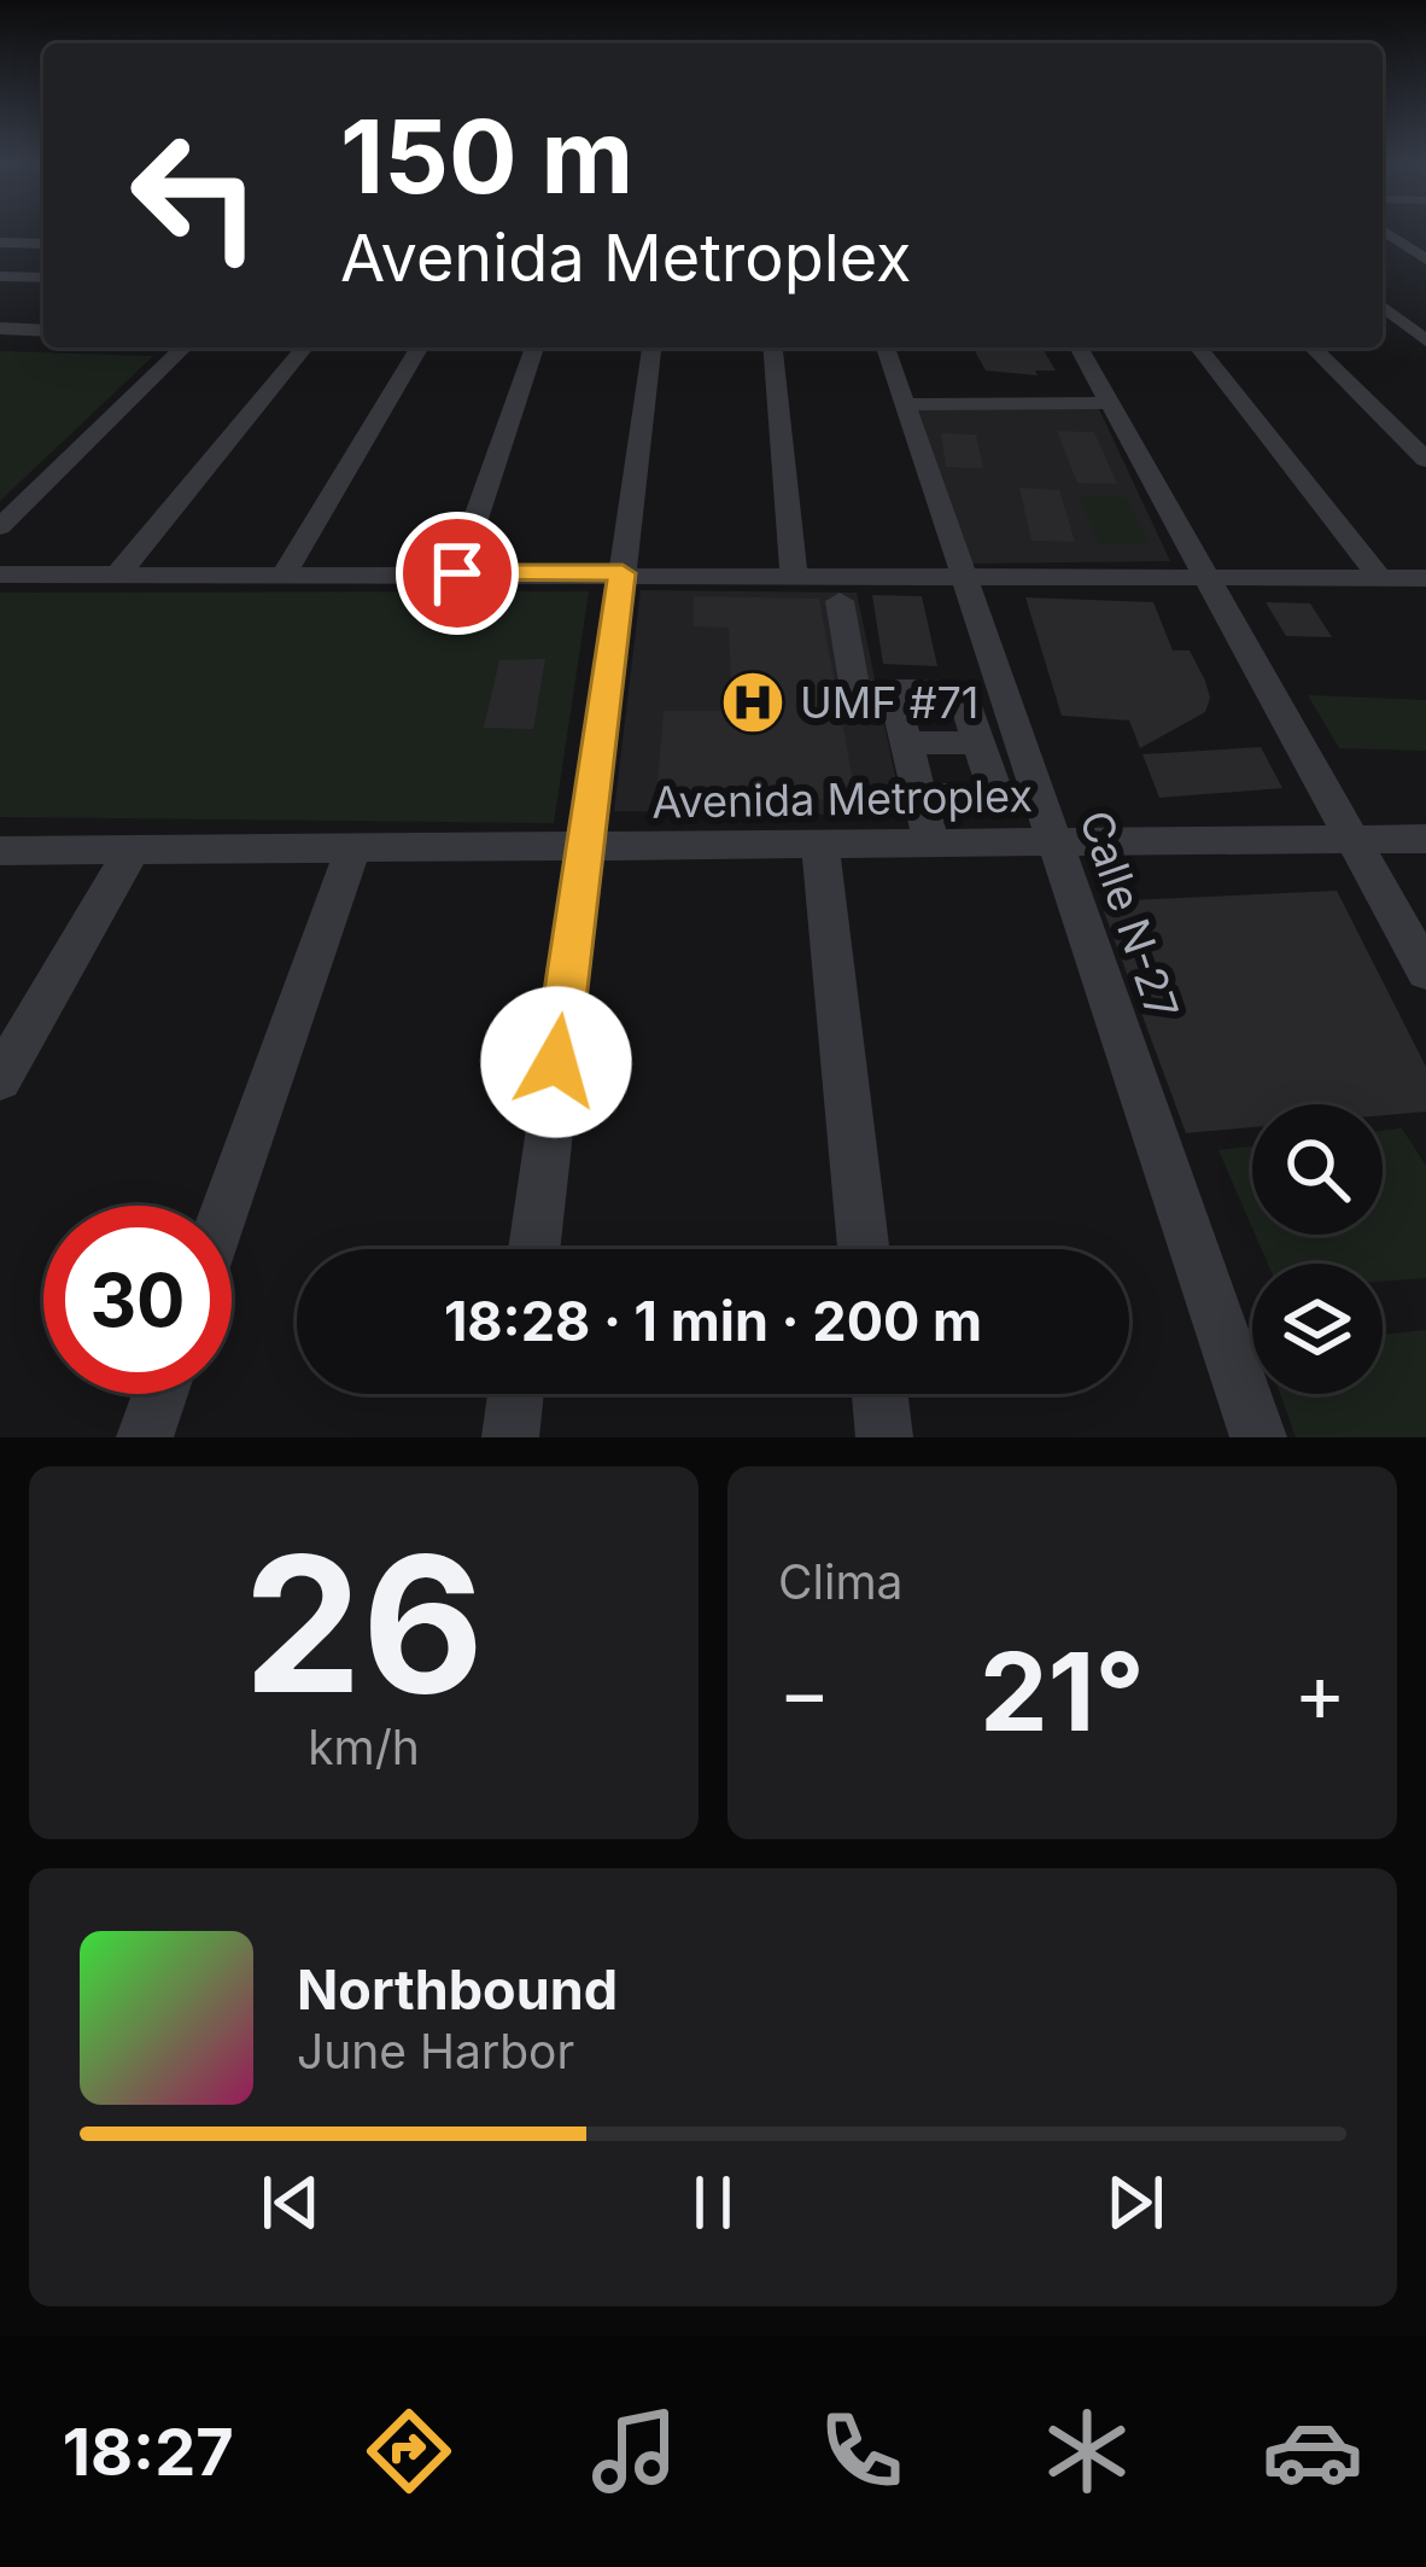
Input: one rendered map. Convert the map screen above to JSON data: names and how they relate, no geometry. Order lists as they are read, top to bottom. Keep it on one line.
{"streets":{"street":["Avenida Metroplex","Calle N-27"]},"crossings":[["Avenida Metroplex","Calle N-27"]],"places":{"hospital":["UMF #71"]},"page":{"turn":["150 m","Avenida Metroplex"],"limit":"30","trip":"18:28 · 1 min · 200 m","tile":[["26","km/h"],"Clima"],"heat":["−","21°","+"],"song":["Northbound","June Harbor"],"tabs":"18:27"}}
